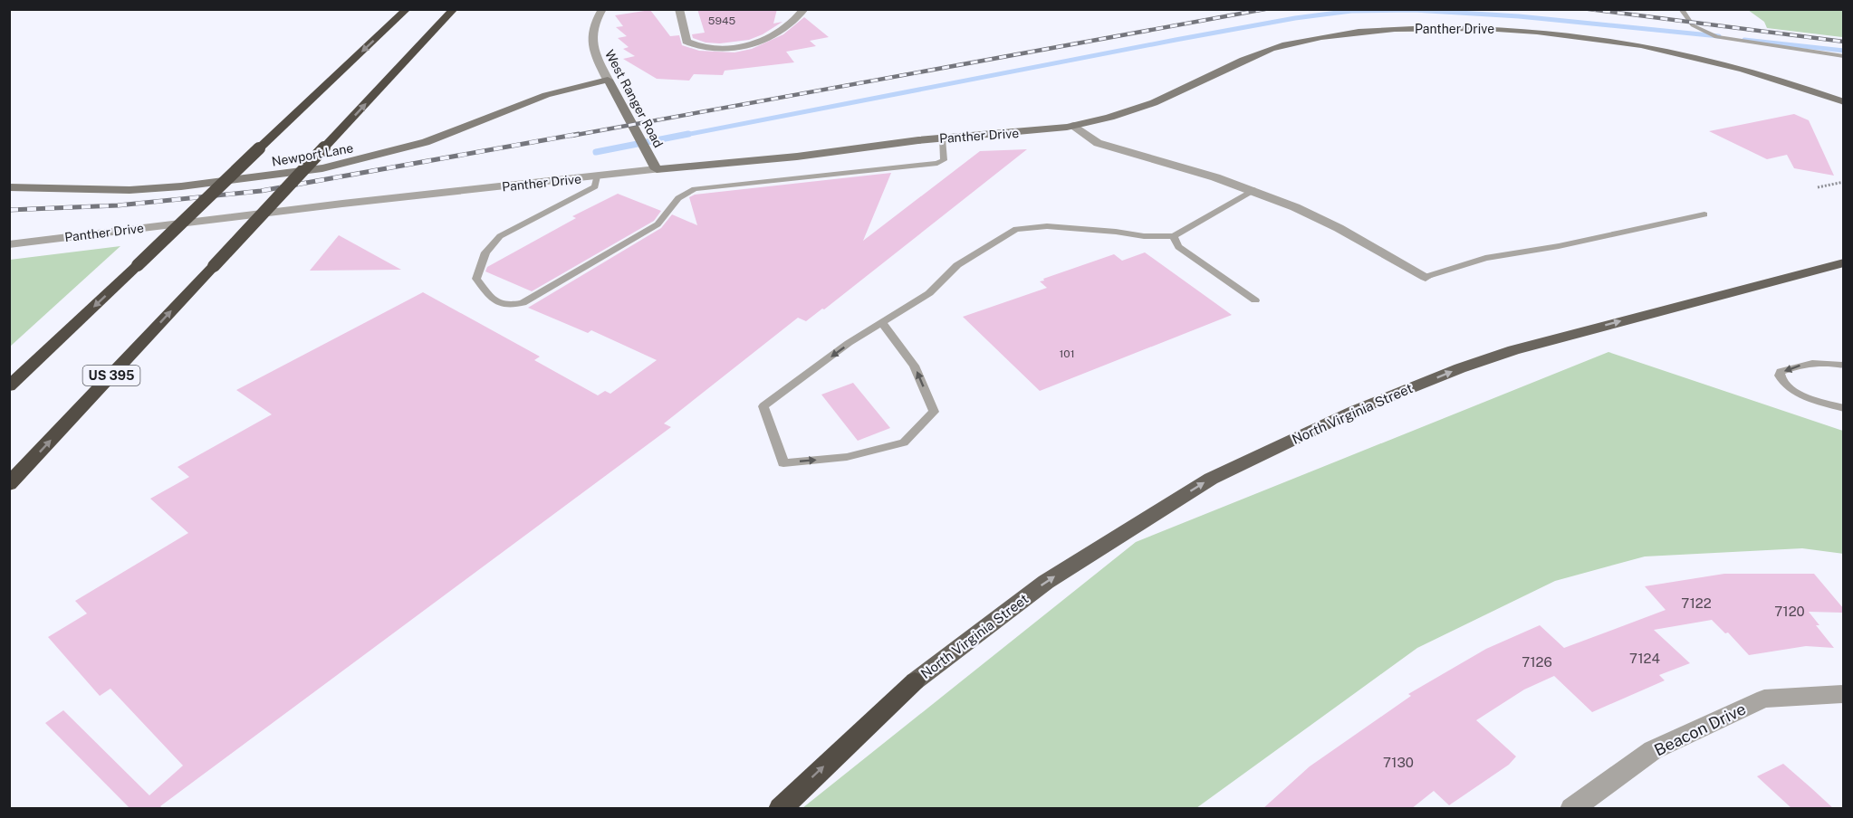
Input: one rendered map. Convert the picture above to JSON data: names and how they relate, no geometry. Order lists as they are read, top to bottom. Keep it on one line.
{"streets":{"highway":["US 395"],"main road":["North Virginia Street"],"street":["Panther Drive","West Ranger Road","Newport Lane","Beacon Drive"]},"crossings":[["Panther Drive","West Ranger Road"],["West Ranger Road","Newport Lane"]],"one_way":["North Virginia Street"],"house_numbers":["5945","101","7122","7120","7124","7126","7130"]}
